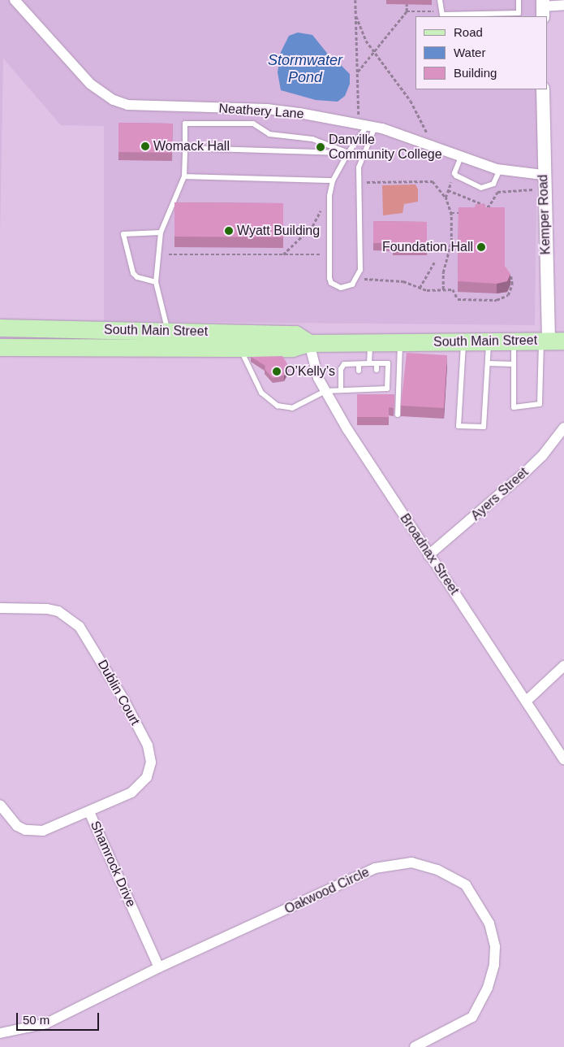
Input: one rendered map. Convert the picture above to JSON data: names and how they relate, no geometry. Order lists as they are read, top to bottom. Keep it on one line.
{"streets":{"main road":["South Main Street"],"street":["Neathery Lane","Kemper Road","Ayers Street","Broadnax Street","Dublin Court","Shamrock Drive","Oakwood Circle"]},"crossings":[["Neathery Lane","Kemper Road"],["Kemper Road","South Main Street"],["South Main Street","Broadnax Street"],["Ayers Street","Broadnax Street"],["Dublin Court","Shamrock Drive"],["Shamrock Drive","Oakwood Circle"]],"water":["Stormwater Pond"],"places":["Womack Hall","Danville Community College","Wyatt Building","Foundation Hall","O’Kelly’s"],"legend":["Road","Water","Building"],"scale_bar":"50 m"}
